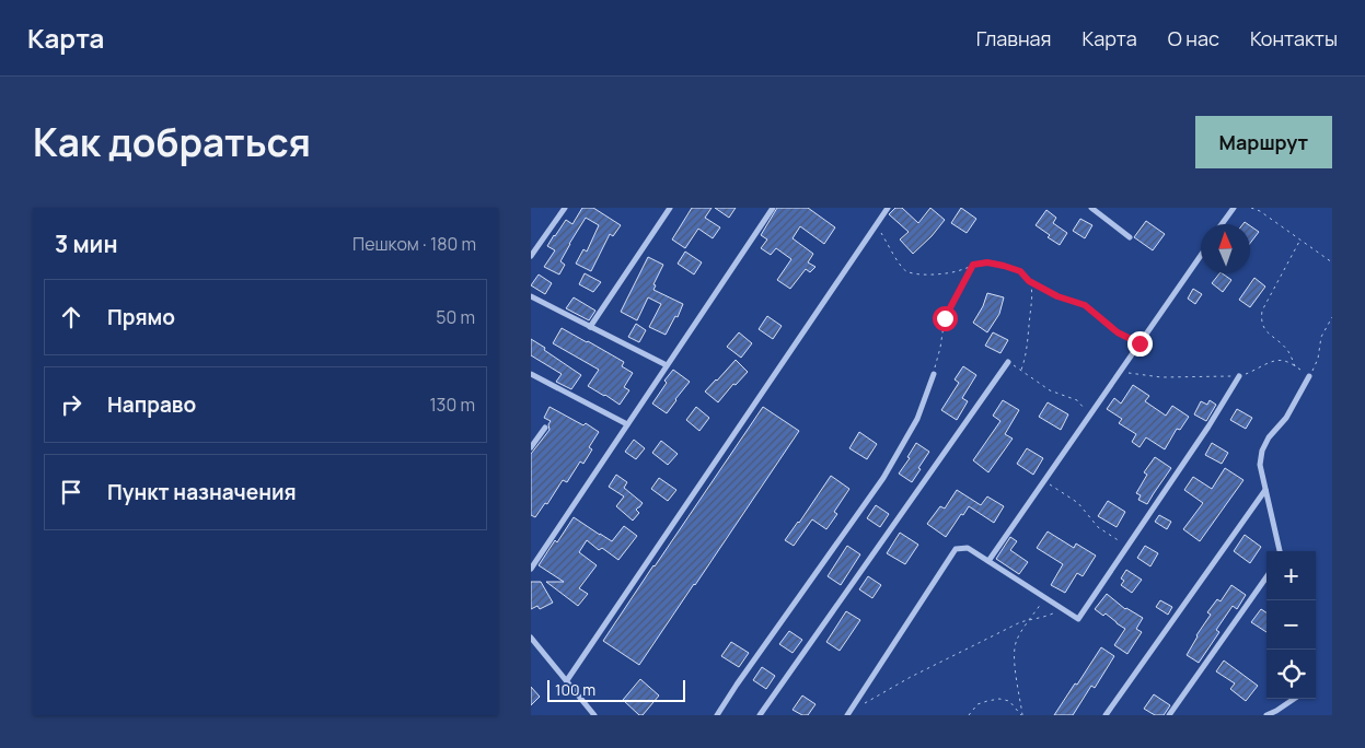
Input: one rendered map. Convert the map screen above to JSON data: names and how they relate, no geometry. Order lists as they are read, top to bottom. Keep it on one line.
{"scale_bar":"100 m","north":"top","page":{"header":"Карта","nav":["Главная","Карта","О нас","Контакты"],"title":"Как добраться","buttons":"Маршрут","heading":["3 мин","Пешком · 180 m"],"list":[["Прямо","50 m"],["Направо","130 m"],"Пункт назначения"],"map_buttons":["+","−"],"scale":"100 m"}}
